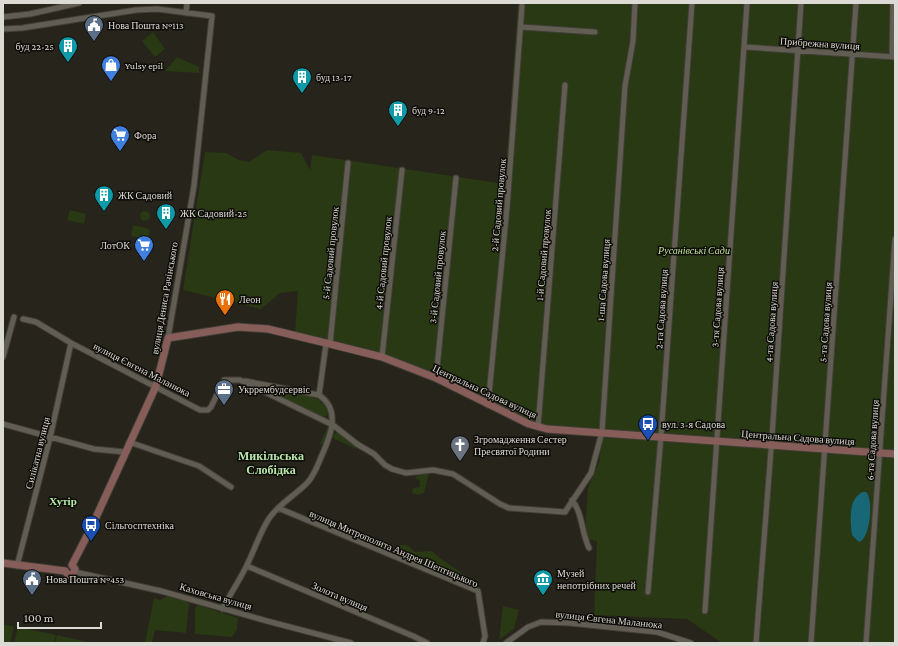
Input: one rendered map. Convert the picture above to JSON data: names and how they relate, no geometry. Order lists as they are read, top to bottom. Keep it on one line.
{"streets":{"main road":["вулиця Дениса Рачінського","Центральна Садова вулиця"],"street":["Прибрежна вулиця","2-й Садовий провулок","5-й Садовий провулок","1-й Садовий провулок","4-й Садовий провулок","3-й Садовий провулок","1-ша Садова вулиця","3-тя Садова вулиця","2-га Садова вулиця","4-та Садова вулиця","5-та Садова вулиця","вулиця Євгена Маланюка","6-та Садова вулиця","Силікатна вулиця","вулиця Митрополита Андрея Шептицького","Каховська вулиця","Золота вулиця"]},"crossings":[["Прибрежна вулиця","3-тя Садова вулиця"],["Прибрежна вулиця","4-та Садова вулиця"],["Прибрежна вулиця","5-та Садова вулиця"],["2-й Садовий провулок","Центральна Садова вулиця"],["5-й Садовий провулок","Центральна Садова вулиця"],["1-й Садовий провулок","Центральна Садова вулиця"],["4-й Садовий провулок","Центральна Садова вулиця"],["3-й Садовий провулок","Центральна Садова вулиця"],["1-ша Садова вулиця","Центральна Садова вулиця"],["вулиця Дениса Рачінського","вулиця Євгена Маланюка"],["вулиця Дениса Рачінського","Центральна Садова вулиця"],["вулиця Дениса Рачінського","Каховська вулиця"],["3-тя Садова вулиця","Центральна Садова вулиця"],["2-га Садова вулиця","Центральна Садова вулиця"],["4-та Садова вулиця","Центральна Садова вулиця"],["5-та Садова вулиця","Центральна Садова вулиця"],["вулиця Євгена Маланюка","Силікатна вулиця"],["Центральна Садова вулиця","6-та Садова вулиця"]],"districts":["Микільська Слобідка","Хутір"],"parks":["Русанівські Сади"],"places":{"public building":["Нова Пошта №113","Нова Пошта №453"],"building":["буд 22-25","буд 13-17","буд 9-12","ЖК Садовий","ЖК Садовий-25"],"shop":["Yulsy epil"],"supermarket":["Фора","ЛотОК"],"restaurant":["Леон"],"office":["Укррембудсервіс"],"bus stop":["вул. 3-я Садова","Сільгосптехніка"],"church":["Згромадження Сестер Пресвятої Родини"],"museum":["Музей непотрібних речей"]},"scale_bar":"100 m"}
